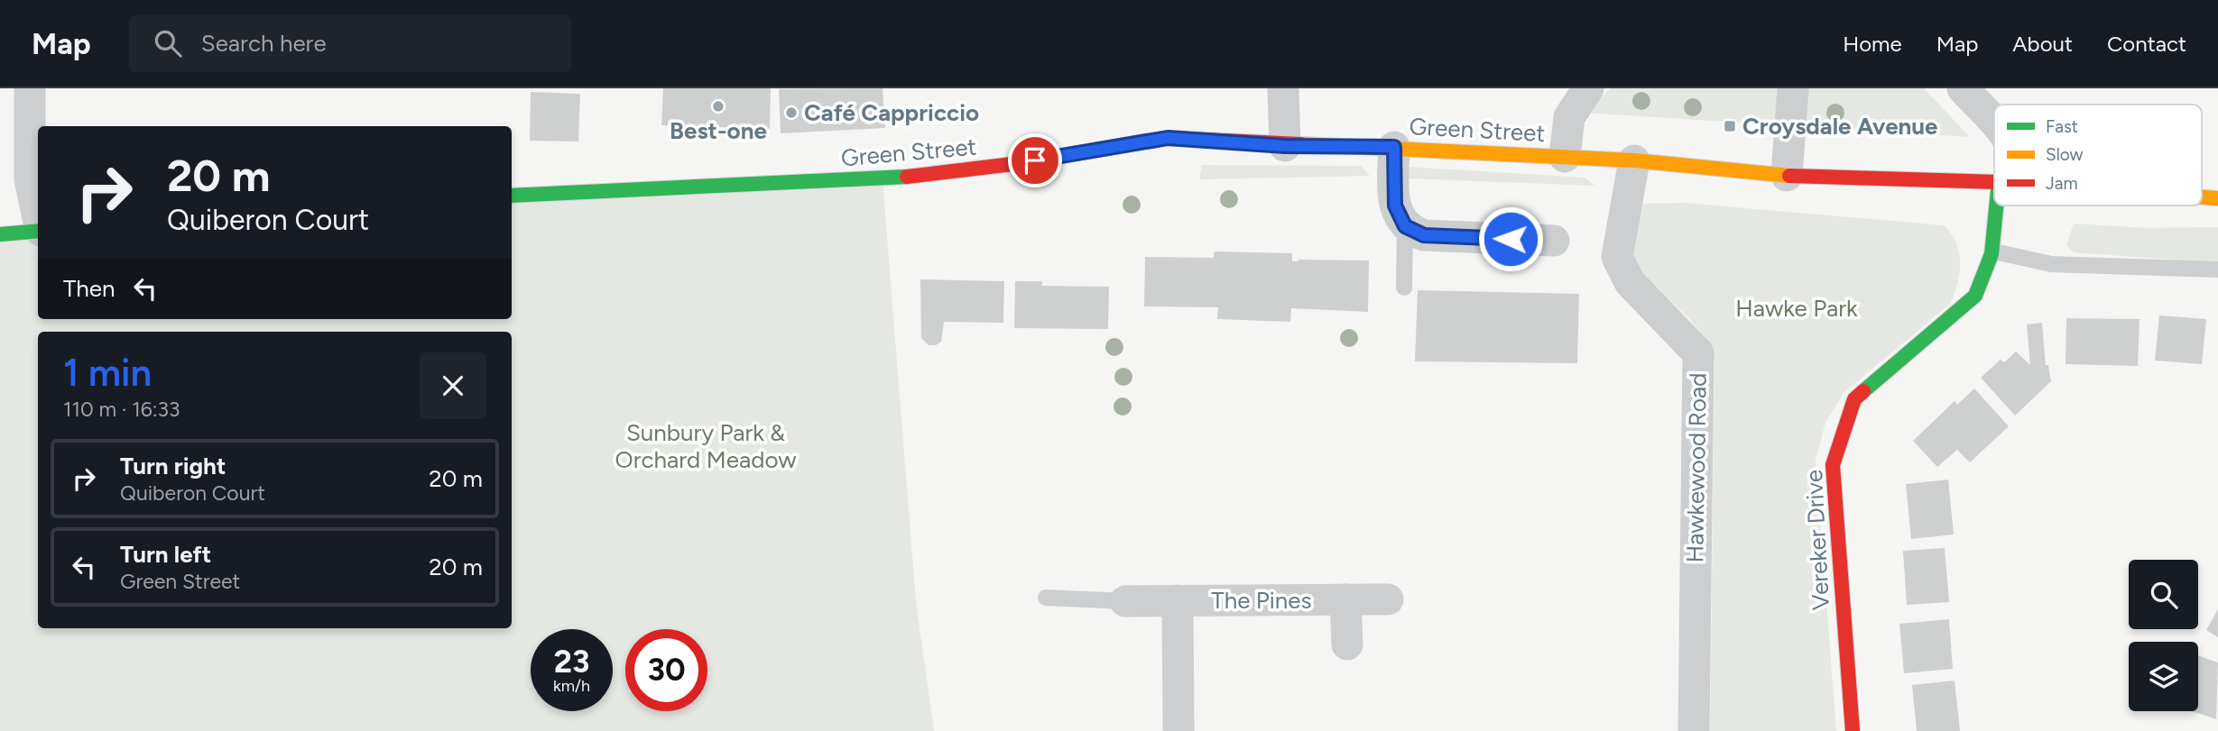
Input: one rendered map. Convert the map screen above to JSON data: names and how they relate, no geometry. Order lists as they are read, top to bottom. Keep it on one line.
{"streets":{"street":["Green Street","Hawkewood Road","Vereker Drive","The Pines"]},"crossings":[["Green Street","Hawkewood Road"]],"parks":["Hawke Park","Sunbury Park & Orchard Meadow"],"places":{"other":["Best-one","Café Cappriccio"],"transit":["Croysdale Avenue"]},"legend":["Fast","Slow","Jam"],"page":{"header":"Map","search":"Search here","nav":["Home","Map","About","Contact"],"turn":["20 m","Quiberon Court"],"then":"Then","heading":["1 min","110 m · 16:33"],"list":[{"name":"Turn right","note":"Quiberon Court","value":"20 m"},{"name":"Turn left","note":"Green Street","value":"20 m"}],"speed":"23 km/h","limit":"30"}}
